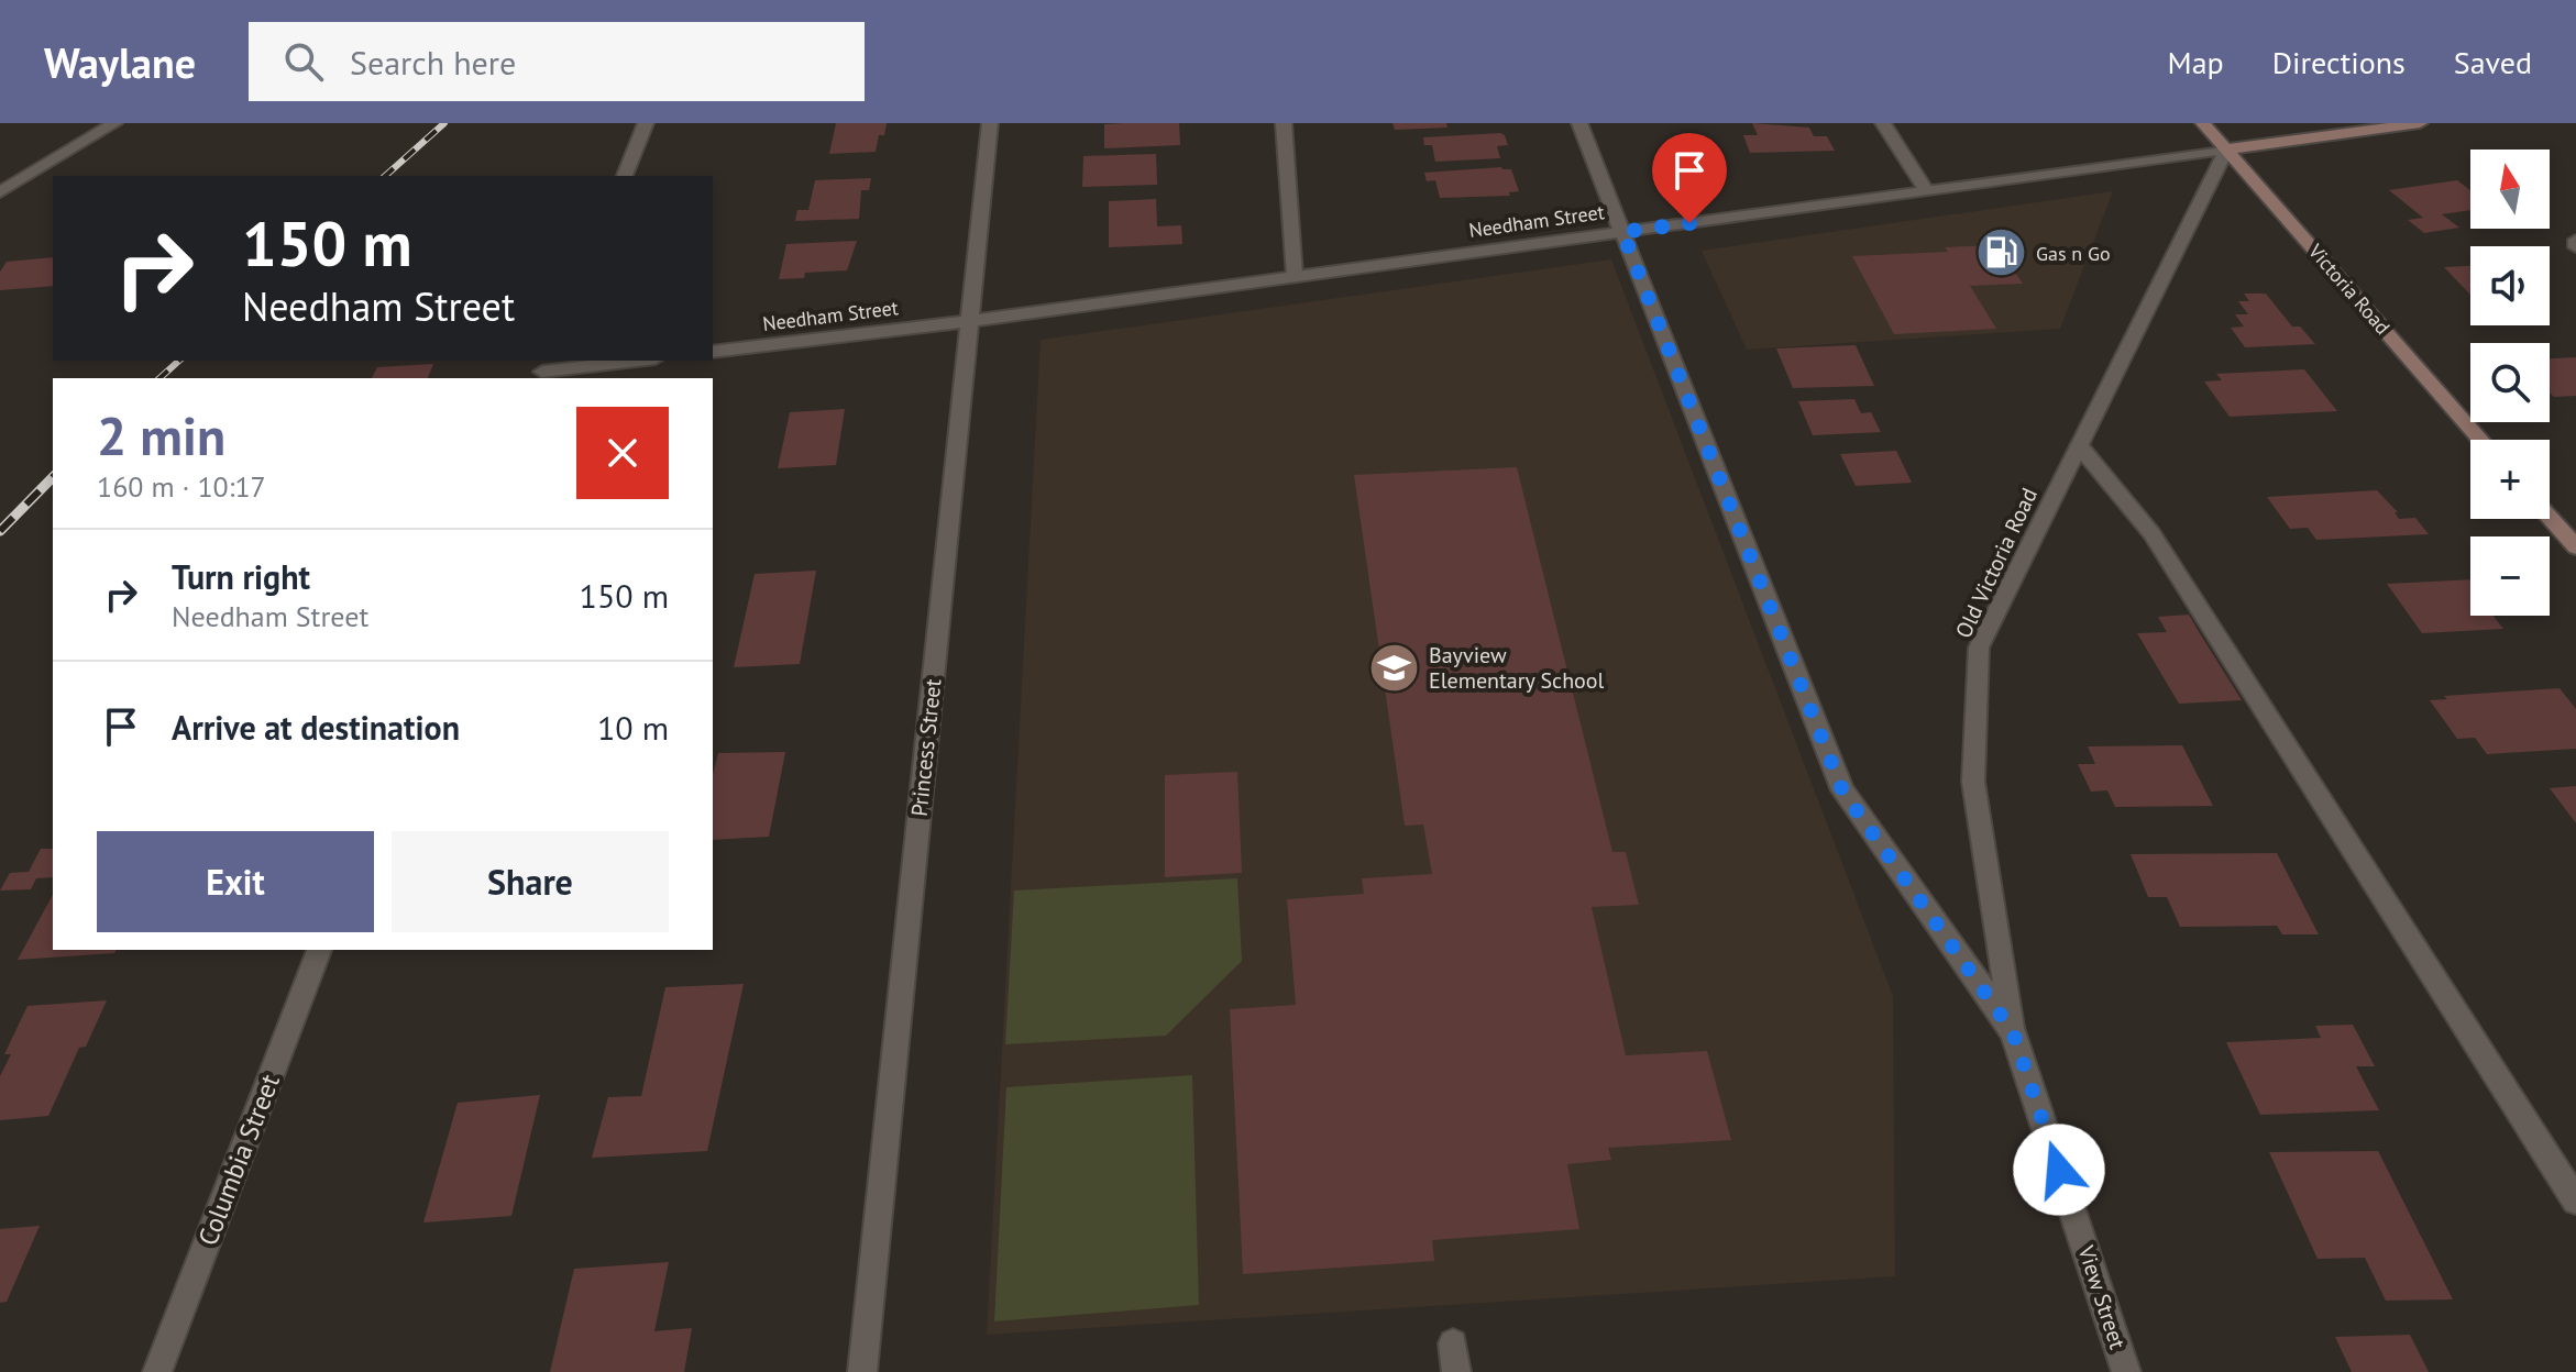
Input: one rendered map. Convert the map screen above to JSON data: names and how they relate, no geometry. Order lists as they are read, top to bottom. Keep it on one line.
{"streets":{"street":["Needham Street","Victoria Road","Old Victoria Road","Princess Street","Columbia Street","View Street"]},"crossings":[["Needham Street","Victoria Road"],["Needham Street","Old Victoria Road"],["Needham Street","Princess Street"],["Needham Street","View Street"],["Victoria Road","Old Victoria Road"],["Old Victoria Road","View Street"]],"places":{"fuel station":["Gas n Go"],"school or university":["Bayview Elementary School"]},"north":"top","page":{"header":"Waylane","search":"Search here","nav":["Map","Directions","Saved"],"map_buttons":["+","−"],"turn":["150 m","Needham Street"],"heading":["2 min","160 m · 10:17"],"list":[{"name":"Turn right","note":"Needham Street","value":"150 m"},{"name":"Arrive at destination","value":"10 m"}],"buttons":["Exit","Share"]}}
